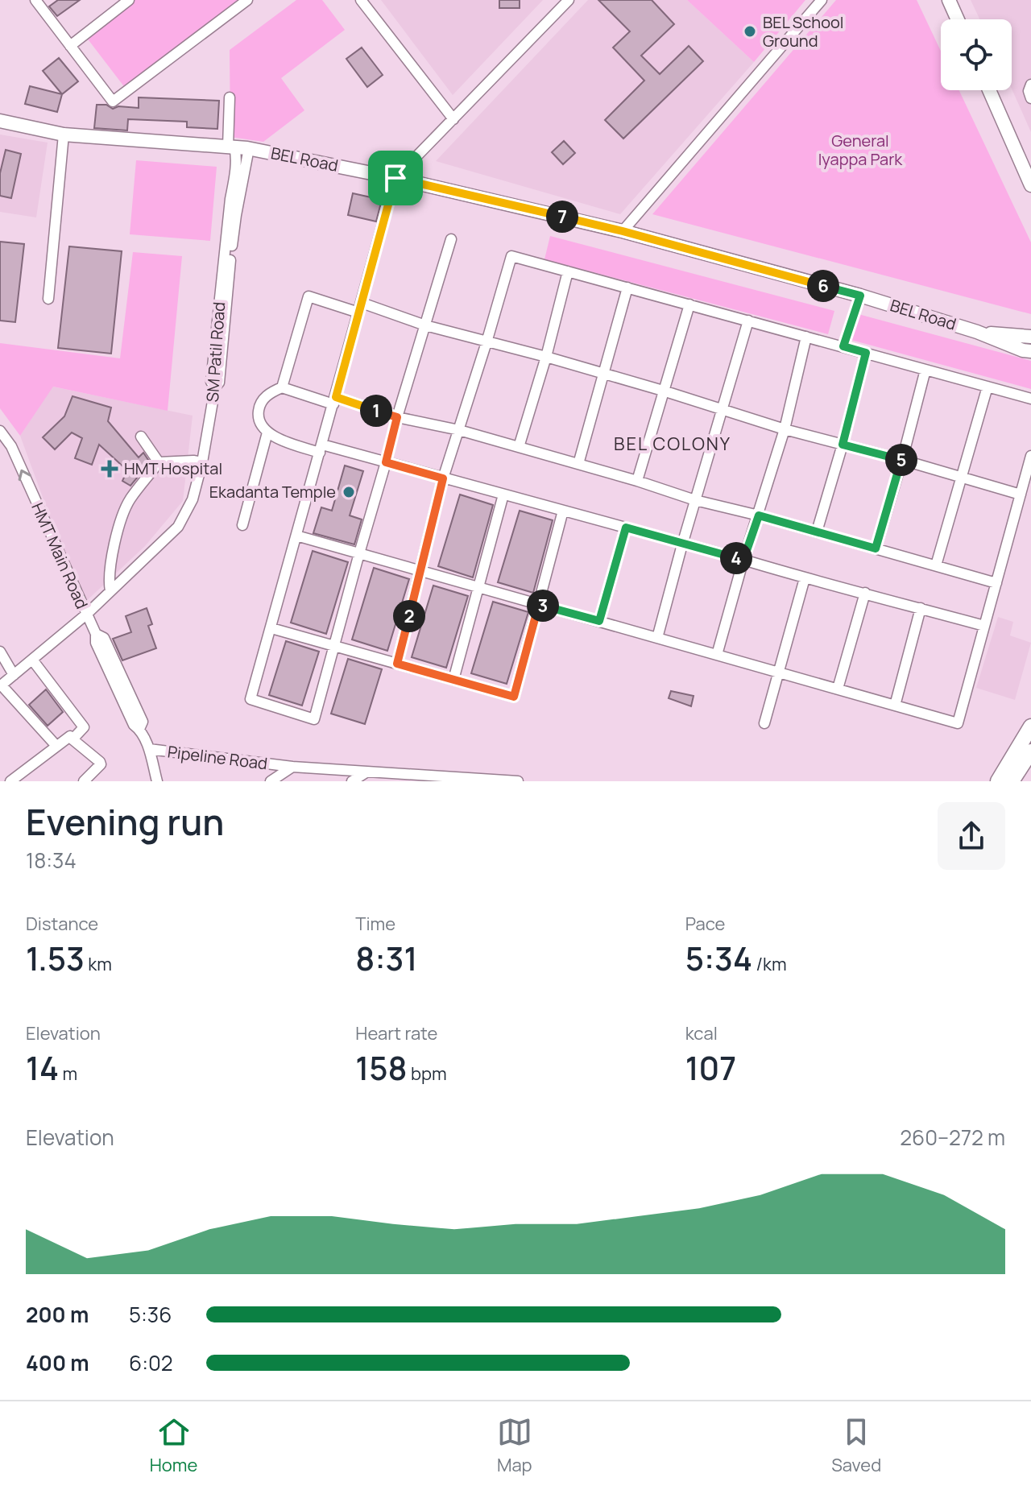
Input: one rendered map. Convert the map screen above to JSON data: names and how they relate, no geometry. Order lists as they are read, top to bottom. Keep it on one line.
{"streets":{"main road":["BEL Road"],"street":["SM Patil Road","HMT Main Road","Pipeline Road"]},"crossings":[["BEL Road","SM Patil Road"],["SM Patil Road","HMT Main Road"]],"one_way":["HMT Main Road"],"districts":["BEL COLONY"],"parks":["General Iyappa Park"],"places":{"other":["BEL School Ground","Ekadanta Temple"],"health":["HMT Hospital"]},"page":{"pins":["7","6","1","5","4","3","2"],"heading":["Evening run","18:34"],"stats":[["Distance","1.53 km"],["Time","8:31"],["Pace","5:34 /km"],["Elevation","14 m"],["Heart rate","158 bpm"],["kcal","107"]],"chart":["Elevation","260–272 m"],"list":[{"name":"200 m","note":"5:36"},{"name":"400 m","note":"6:02"}],"tabs":["Home","Map","Saved"]}}
